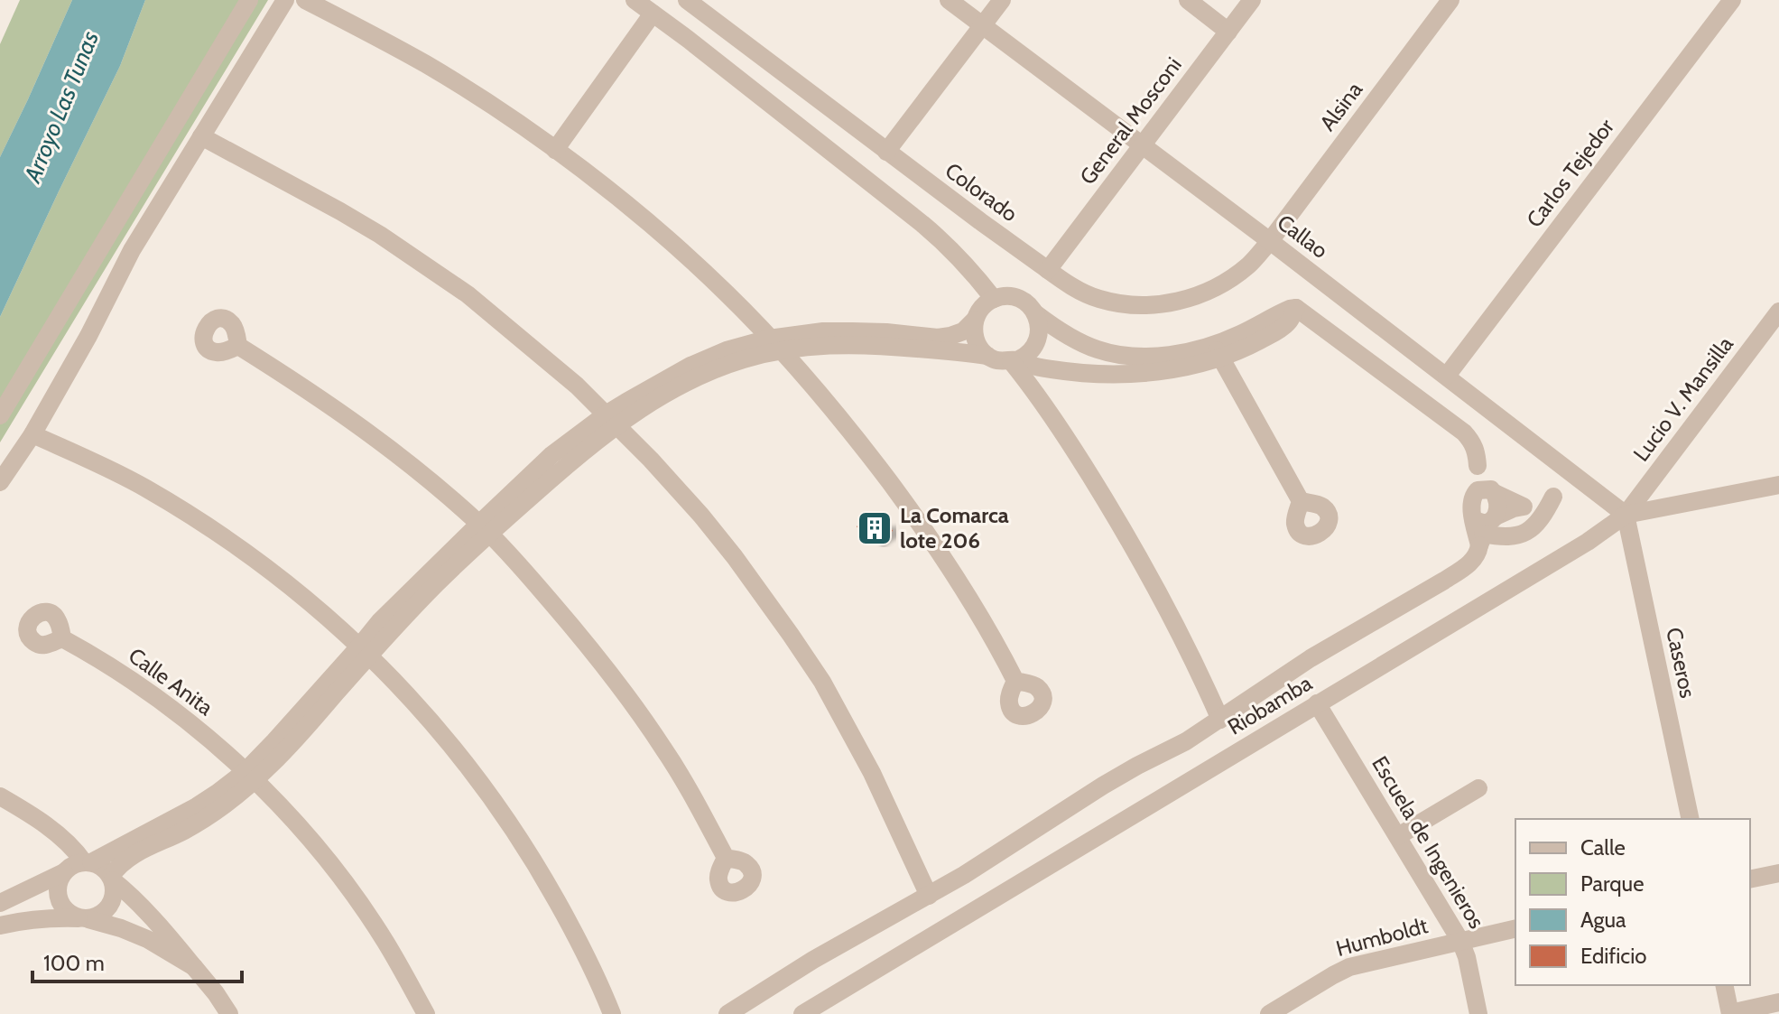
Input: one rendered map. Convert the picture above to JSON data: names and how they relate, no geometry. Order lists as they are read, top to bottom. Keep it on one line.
{"streets":{"street":["Alsina","General Mosconi","Carlos Tejedor","Colorado","Callao","Lucio V. Mansilla","Caseros","Calle Anita","Riobamba","Escuela de Ingenieros","Humboldt"]},"crossings":[["Alsina","Colorado"],["Alsina","Callao"],["General Mosconi","Colorado"],["General Mosconi","Callao"],["Carlos Tejedor","Callao"],["Colorado","Callao"],["Callao","Lucio V. Mansilla"],["Callao","Caseros"],["Callao","Riobamba"],["Lucio V. Mansilla","Caseros"],["Lucio V. Mansilla","Riobamba"],["Caseros","Riobamba"],["Riobamba","Escuela de Ingenieros"],["Escuela de Ingenieros","Humboldt"]],"water":["Arroyo Las Tunas"],"places":{"building":["La Comarca lote 206"]},"legend":["Calle","Parque","Agua","Edificio"],"scale_bar":"100 m"}
